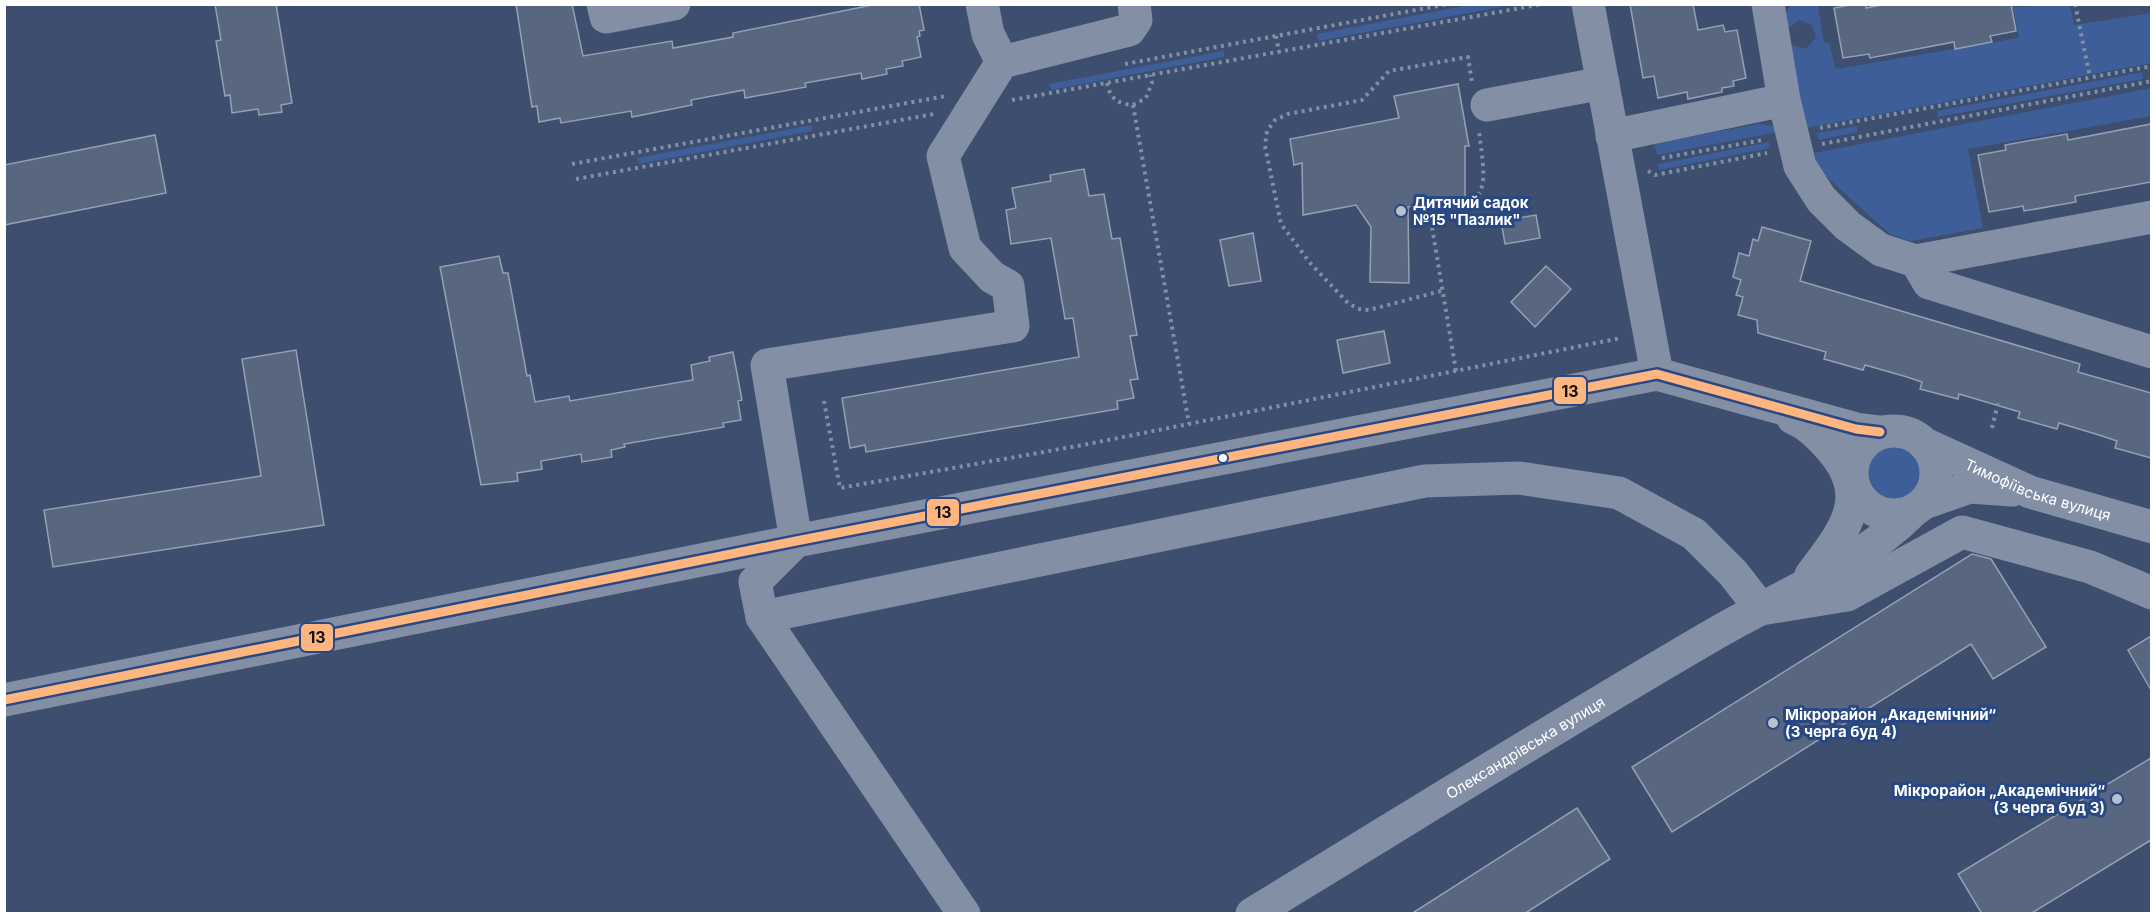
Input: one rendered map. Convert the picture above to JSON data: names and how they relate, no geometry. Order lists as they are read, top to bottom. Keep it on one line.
{"streets":{"street":["Тимофіївська вулиця","Олександрівська вулиця"]},"crossings":[["Тимофіївська вулиця","Олександрівська вулиця"]],"places":["Дитячий садок №15 \"Пазлик\"","Мікрорайон „Академічний“ (3 черга буд 4)","Мікрорайон „Академічний“ (3 черга буд 3)"],"lines":["transit line 13"]}
